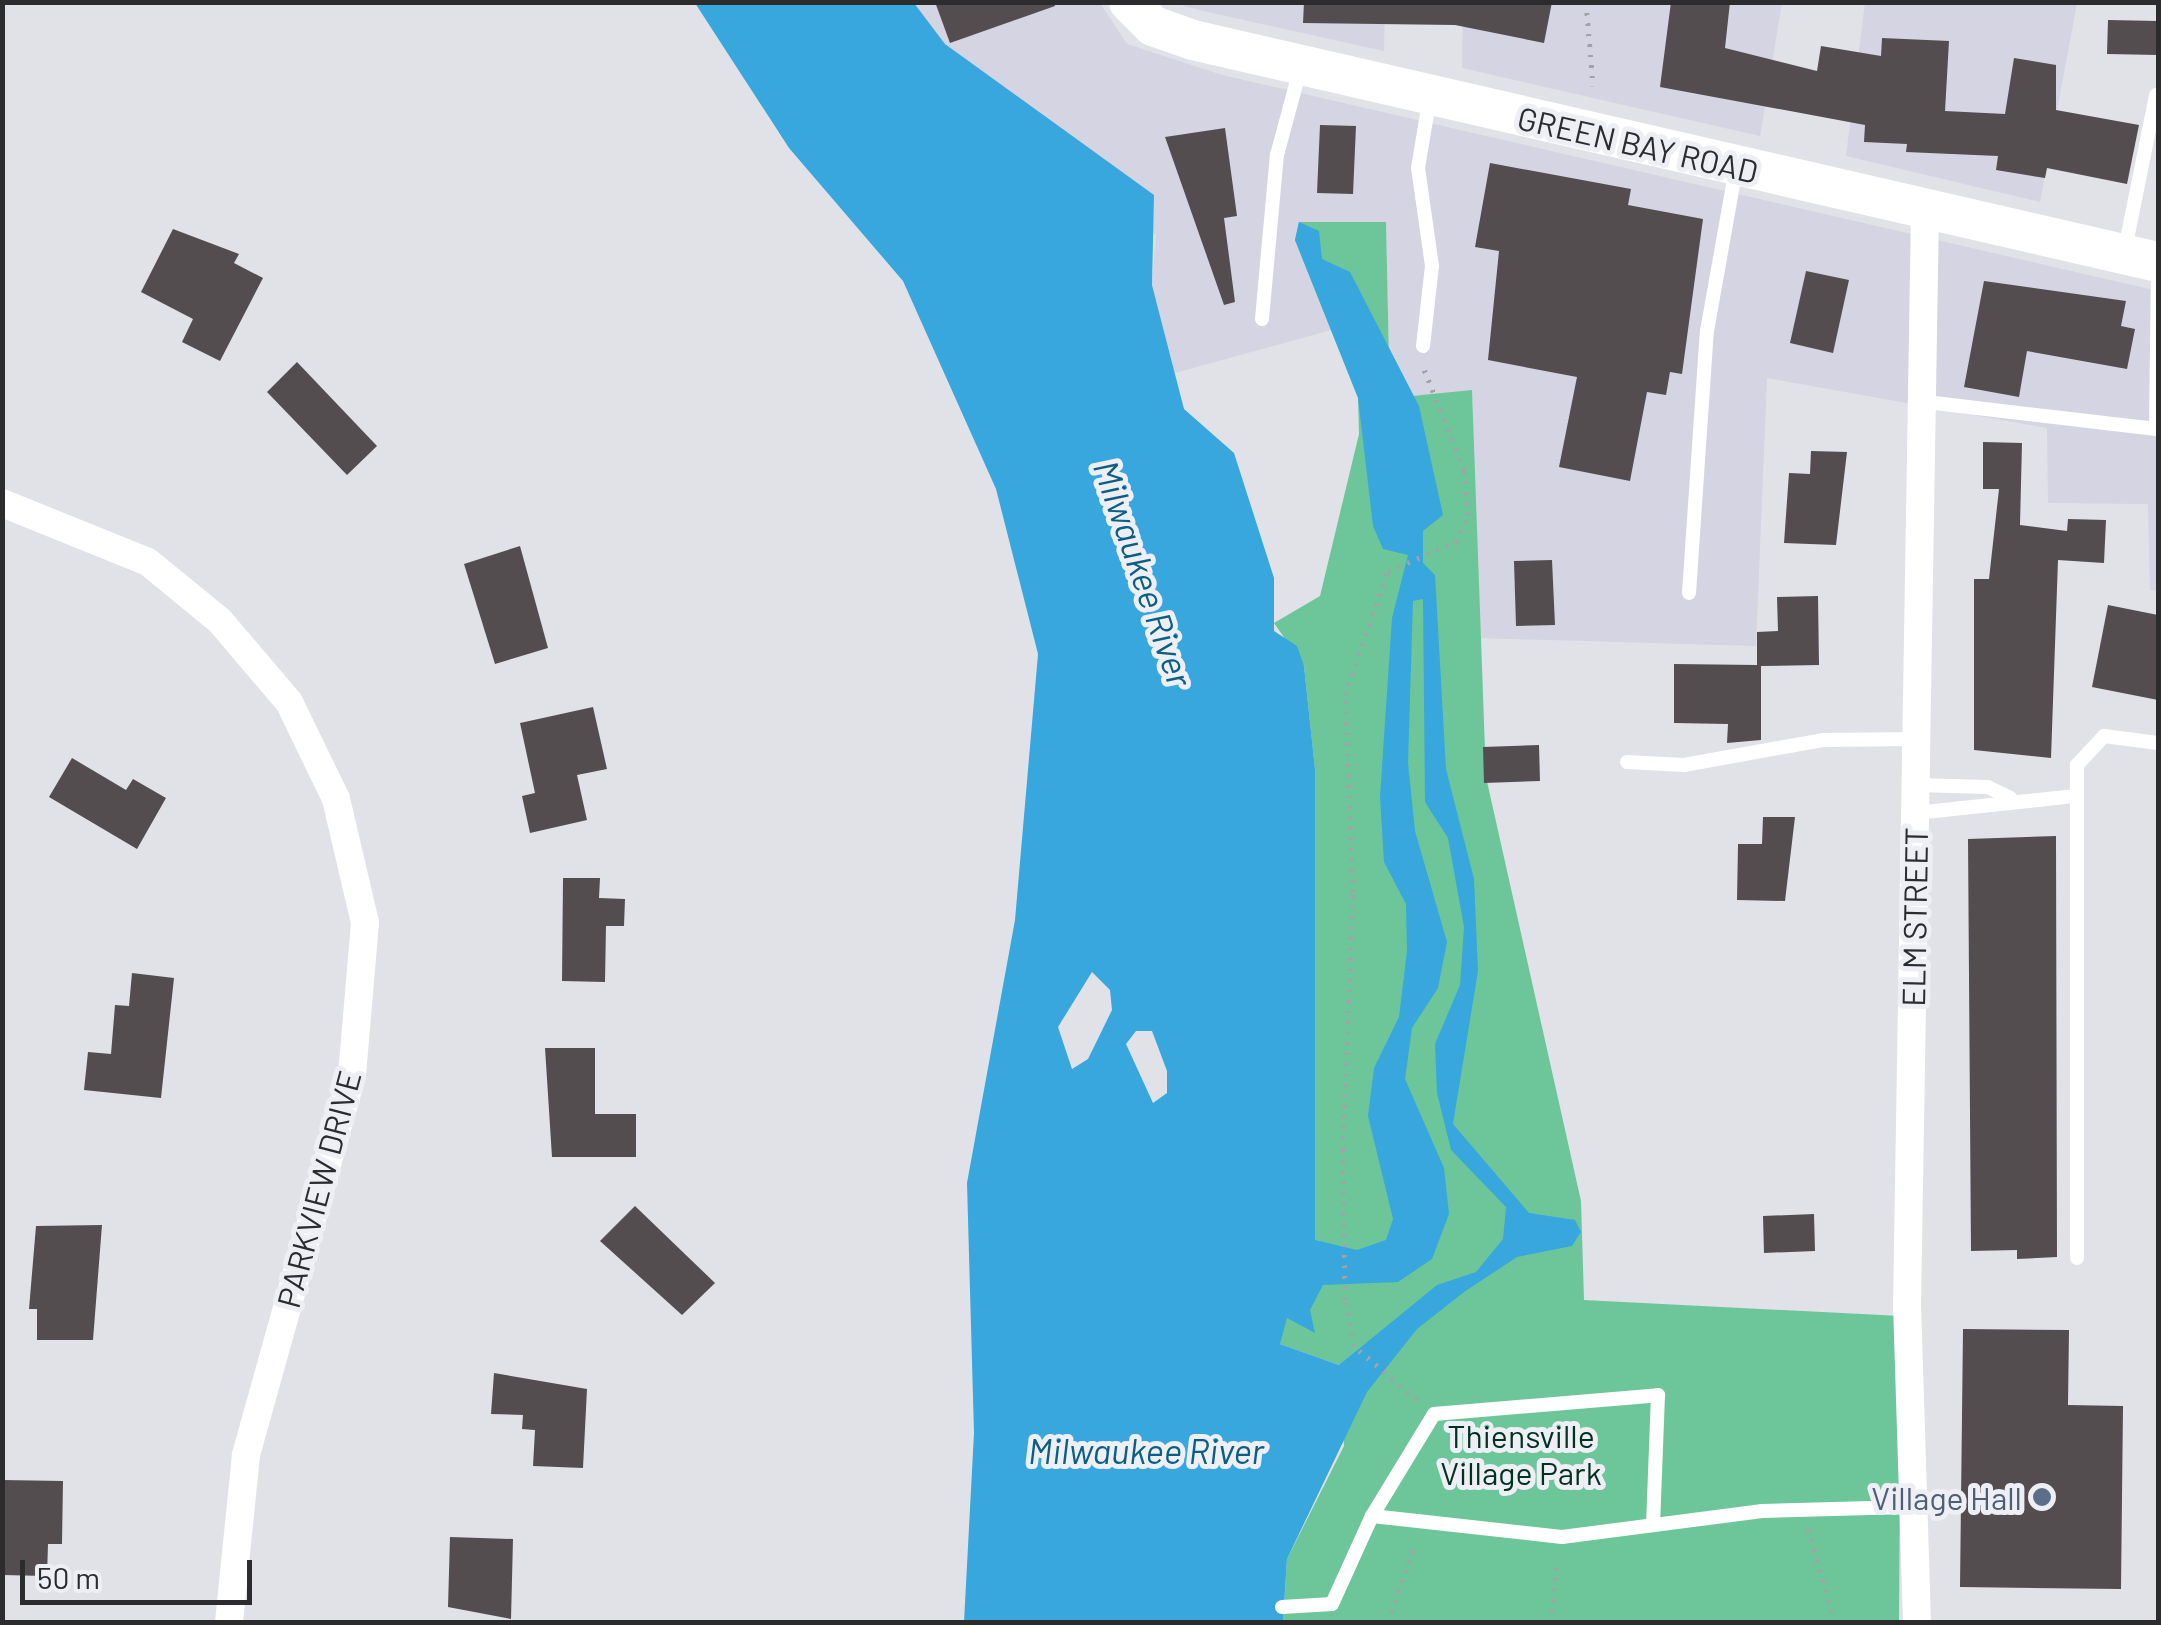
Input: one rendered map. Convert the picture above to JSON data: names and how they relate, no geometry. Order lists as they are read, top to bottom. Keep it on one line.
{"streets":{"street":["GREEN BAY ROAD","ELM STREET","PARKVIEW DRIVE"]},"crossings":[["GREEN BAY ROAD","ELM STREET"]],"water":["Milwaukee River"],"parks":["Thiensville Village Park"],"places":["Village Hall"],"scale_bar":"50 m"}
